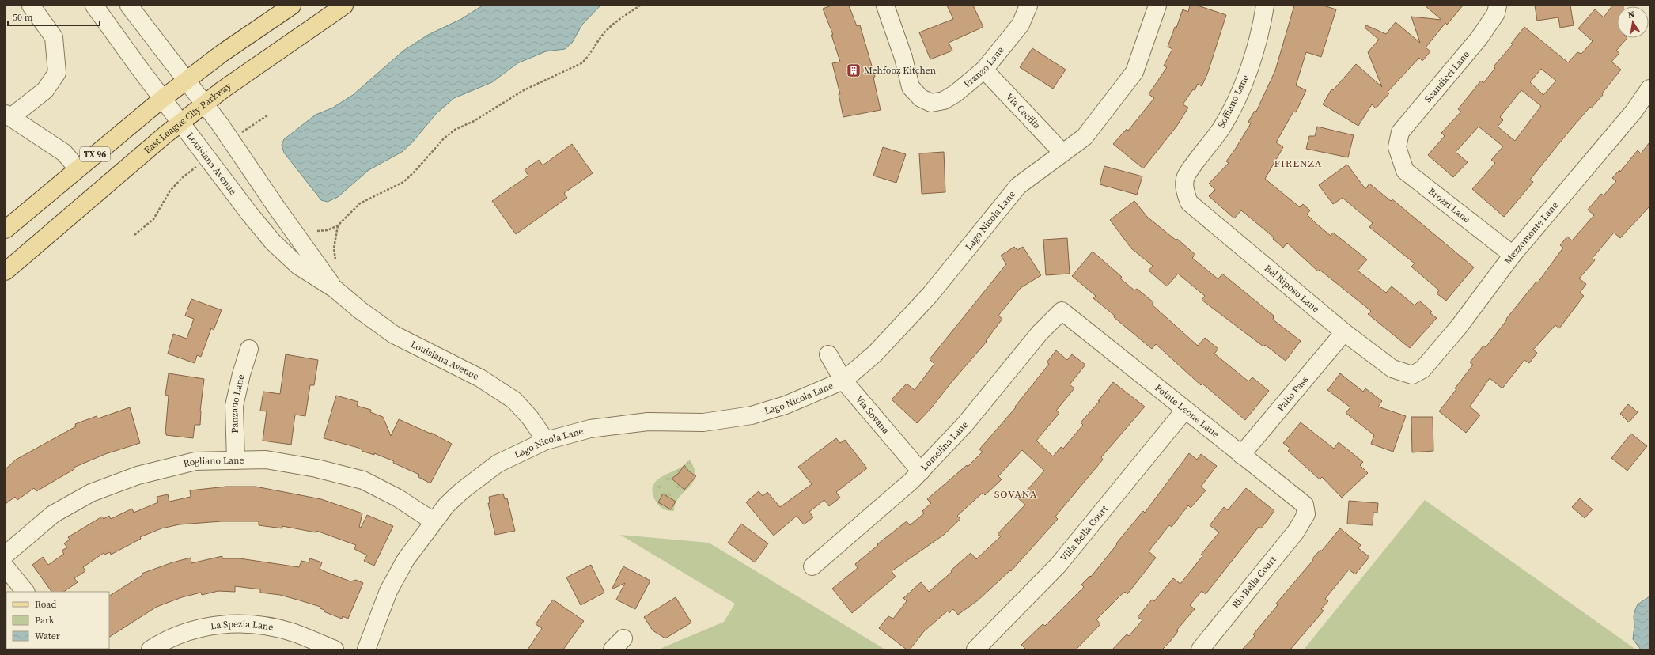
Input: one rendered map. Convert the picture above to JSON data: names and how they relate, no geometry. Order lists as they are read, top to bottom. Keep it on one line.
{"streets":{"main road":["East League City Parkway","TX 96"],"street":["Pranzo Lane","Scandicci Lane","Soffiano Lane","Via Cecilia","Louisiana Avenue","Brozzi Lane","Lago Nicola Lane","Mezzomonte Lane","Bel Riposo Lane","Palio Pass","Panzano Lane","Pointe Leone Lane","Via Sovana","Lomelina Lane","Rogliano Lane","Villa Bella Court","Rio Bella Court","La Spezia Lane"]},"crossings":[["Pranzo Lane","Via Cecilia"],["Scandicci Lane","Brozzi Lane"],["Soffiano Lane","Bel Riposo Lane"],["Via Cecilia","Lago Nicola Lane"],["East League City Parkway","Louisiana Avenue"],["TX 96","Louisiana Avenue"],["Louisiana Avenue","Lago Nicola Lane"],["Brozzi Lane","Mezzomonte Lane"],["Lago Nicola Lane","Via Sovana"],["Lago Nicola Lane","Rogliano Lane"],["Mezzomonte Lane","Bel Riposo Lane"],["Bel Riposo Lane","Palio Pass"],["Palio Pass","Pointe Leone Lane"],["Panzano Lane","Rogliano Lane"],["Pointe Leone Lane","Lomelina Lane"],["Pointe Leone Lane","Villa Bella Court"],["Pointe Leone Lane","Rio Bella Court"],["Via Sovana","Lomelina Lane"]],"districts":["FIRENZA","SOVANA"],"places":{"building":["Mehfooz Kitchen"]},"legend":["Road","Park","Water"],"scale_bar":"50 m","north":"top"}
